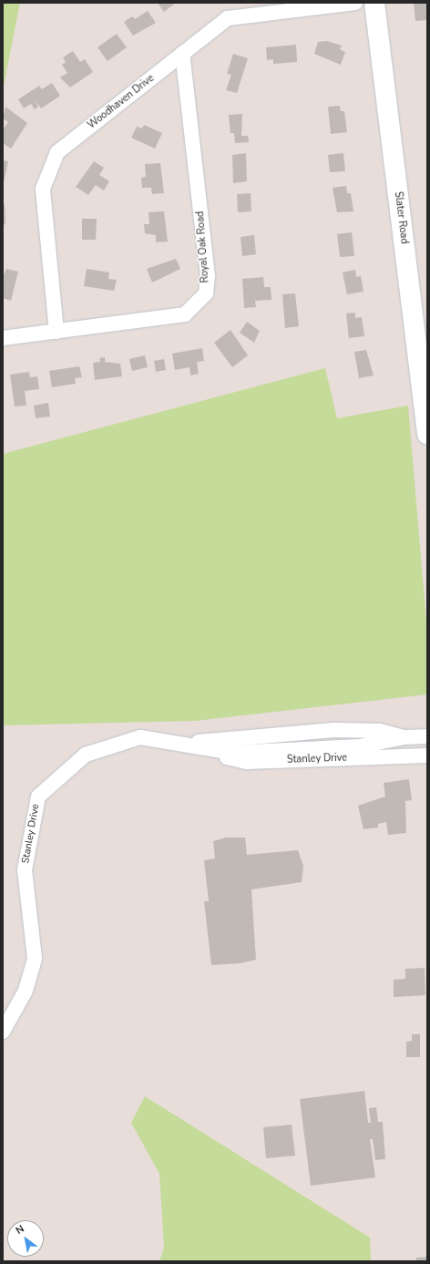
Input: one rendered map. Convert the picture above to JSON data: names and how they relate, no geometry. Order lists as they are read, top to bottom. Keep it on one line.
{"streets":{"main road":["Slater Road"],"street":["Woodhaven Drive","Royal Oak Road","Stanley Drive"]},"crossings":[["Woodhaven Drive","Royal Oak Road"]],"north":"top left"}
